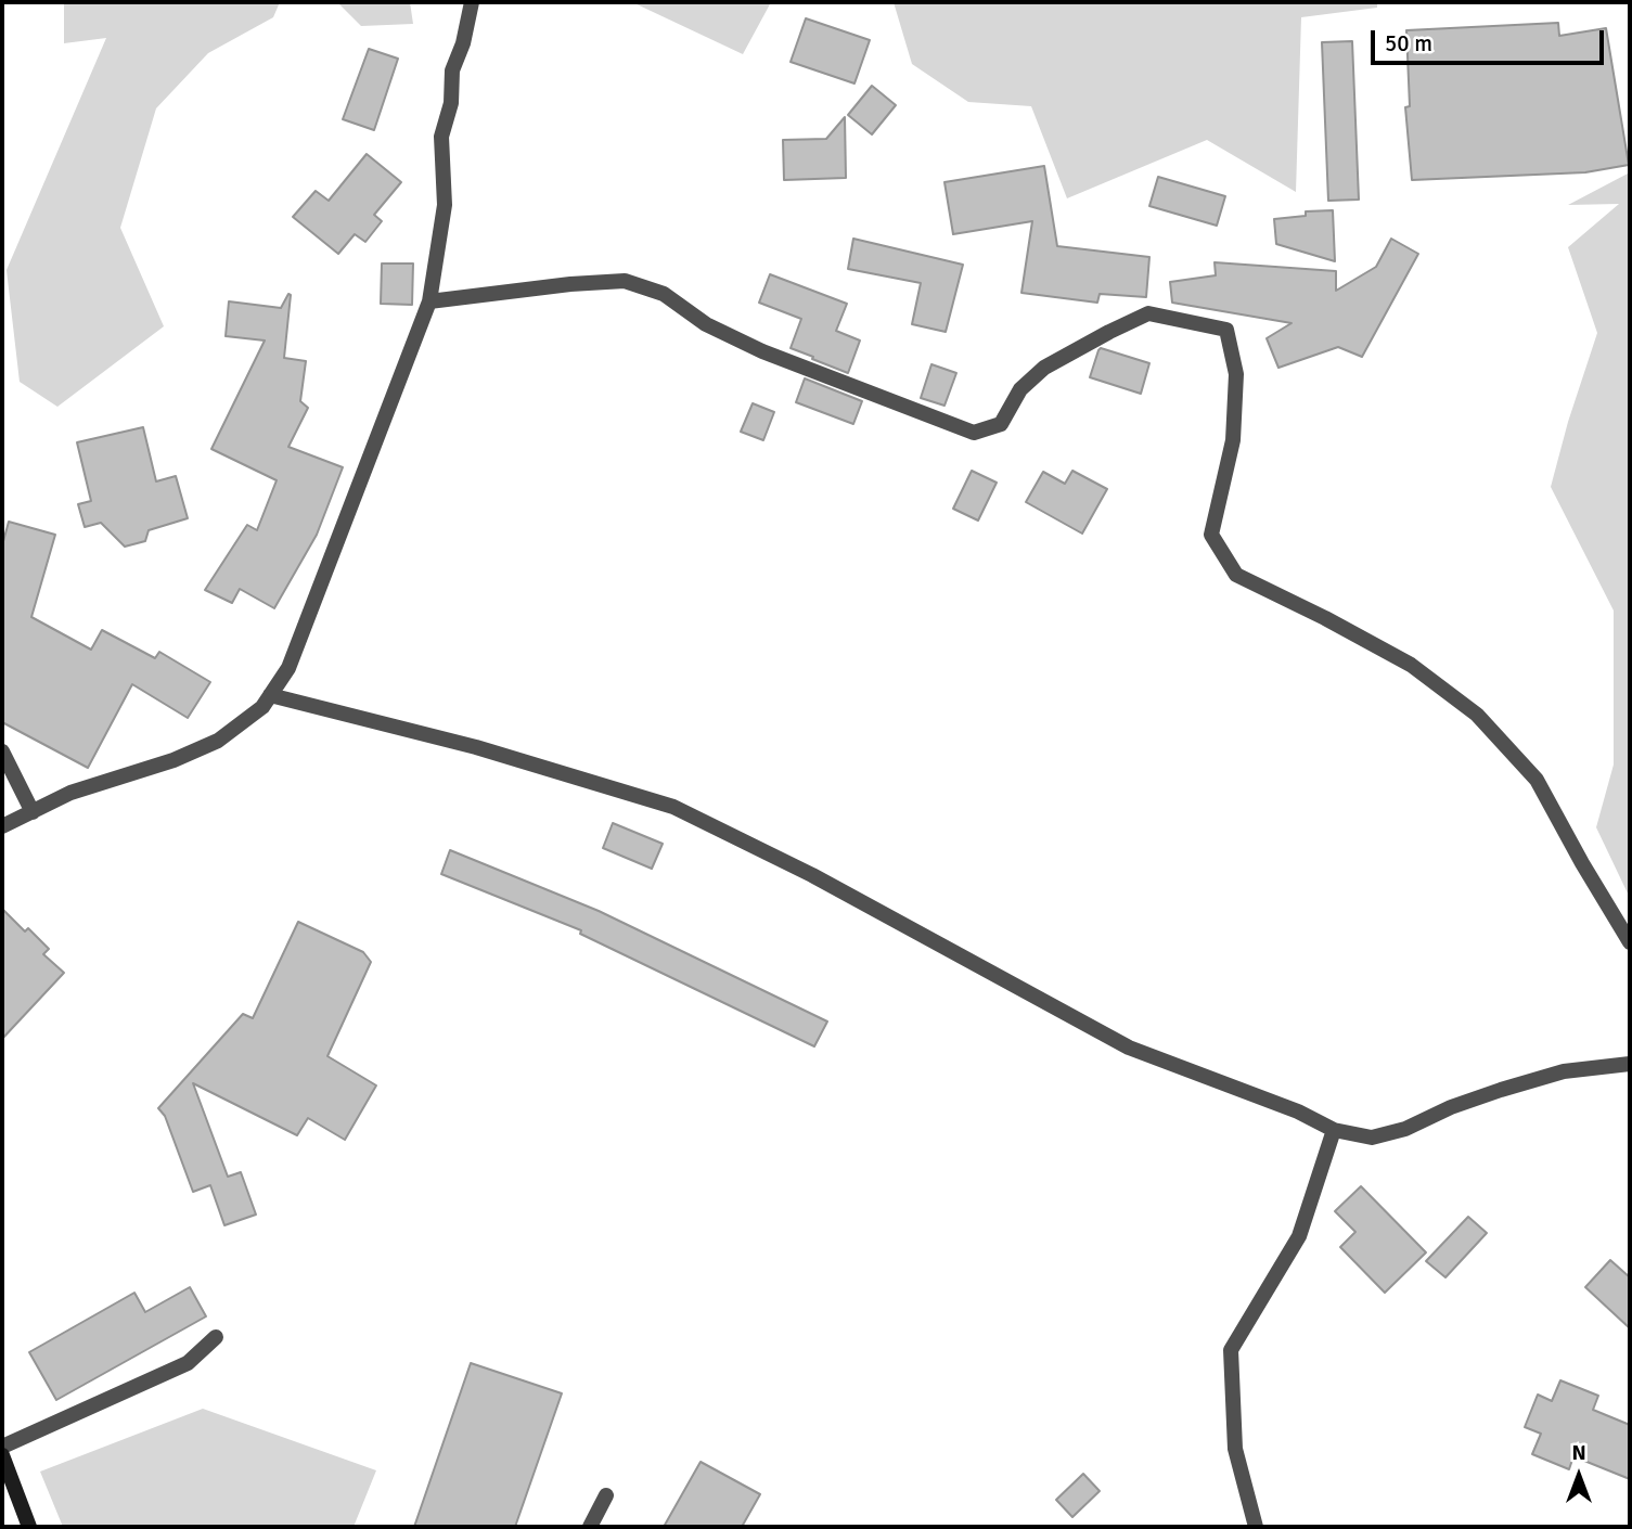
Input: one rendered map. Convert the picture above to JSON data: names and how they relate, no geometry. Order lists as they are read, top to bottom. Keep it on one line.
{"scale_bar":"50 m","north":"top"}
